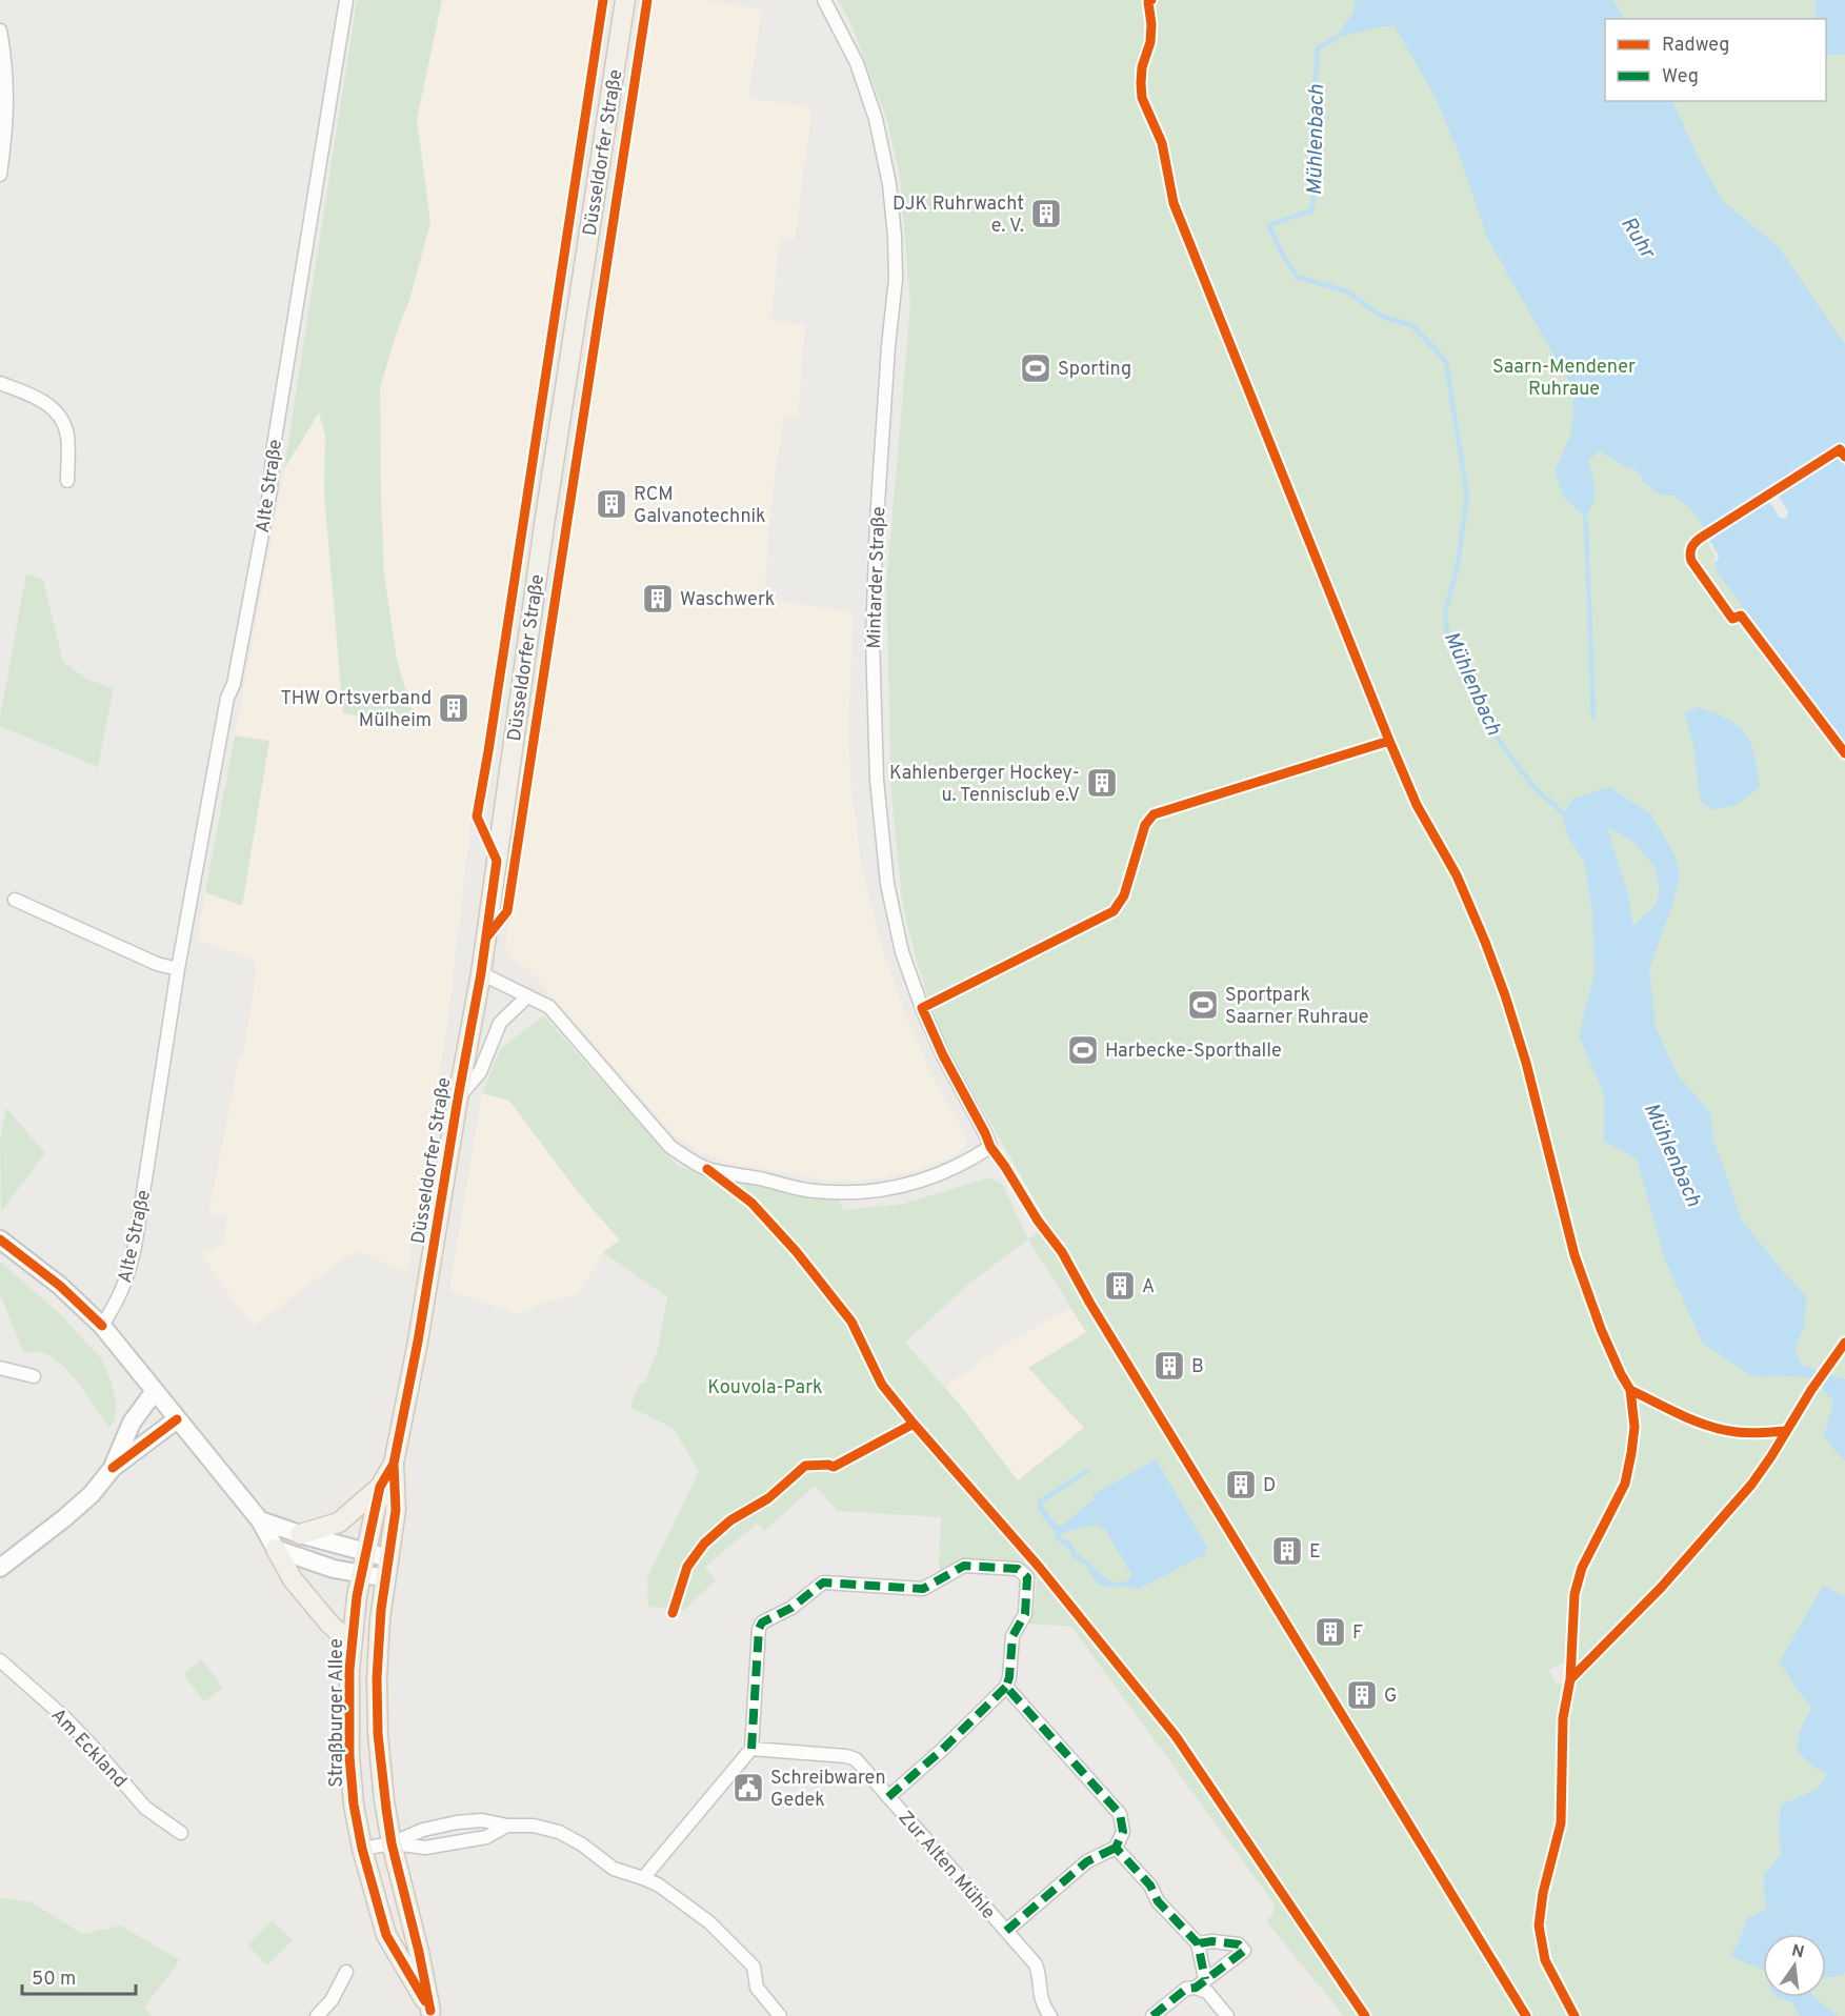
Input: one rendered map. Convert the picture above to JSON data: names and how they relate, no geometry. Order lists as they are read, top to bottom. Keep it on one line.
{"streets":{"main road":["Düsseldorfer Straße","Straßburger Allee"],"street":["Alte Straße","Mintarder Straße","Am Eckland","Zur Alten Mühle"]},"crossings":[["Düsseldorfer Straße","Straßburger Allee"]],"water":["Mühlenbach","Ruhr"],"parks":["Saarn-Mendener Ruhraue","Kouvola-Park"],"places":{"building":["DJK Ruhrwacht e. V.","RCM Galvanotechnik","Waschwerk","THW Ortsverband Mülheim","Kahlenberger Hockey- u. Tennisclub e.V","A","B","D","E","F","G"],"sports":["Sporting","Sportpark Saarner Ruhraue","Harbecke-Sporthalle"],"public building":["Schreibwaren Gedek"]},"legend":["Radweg","Weg"],"scale_bar":"50 m","north":"top"}
